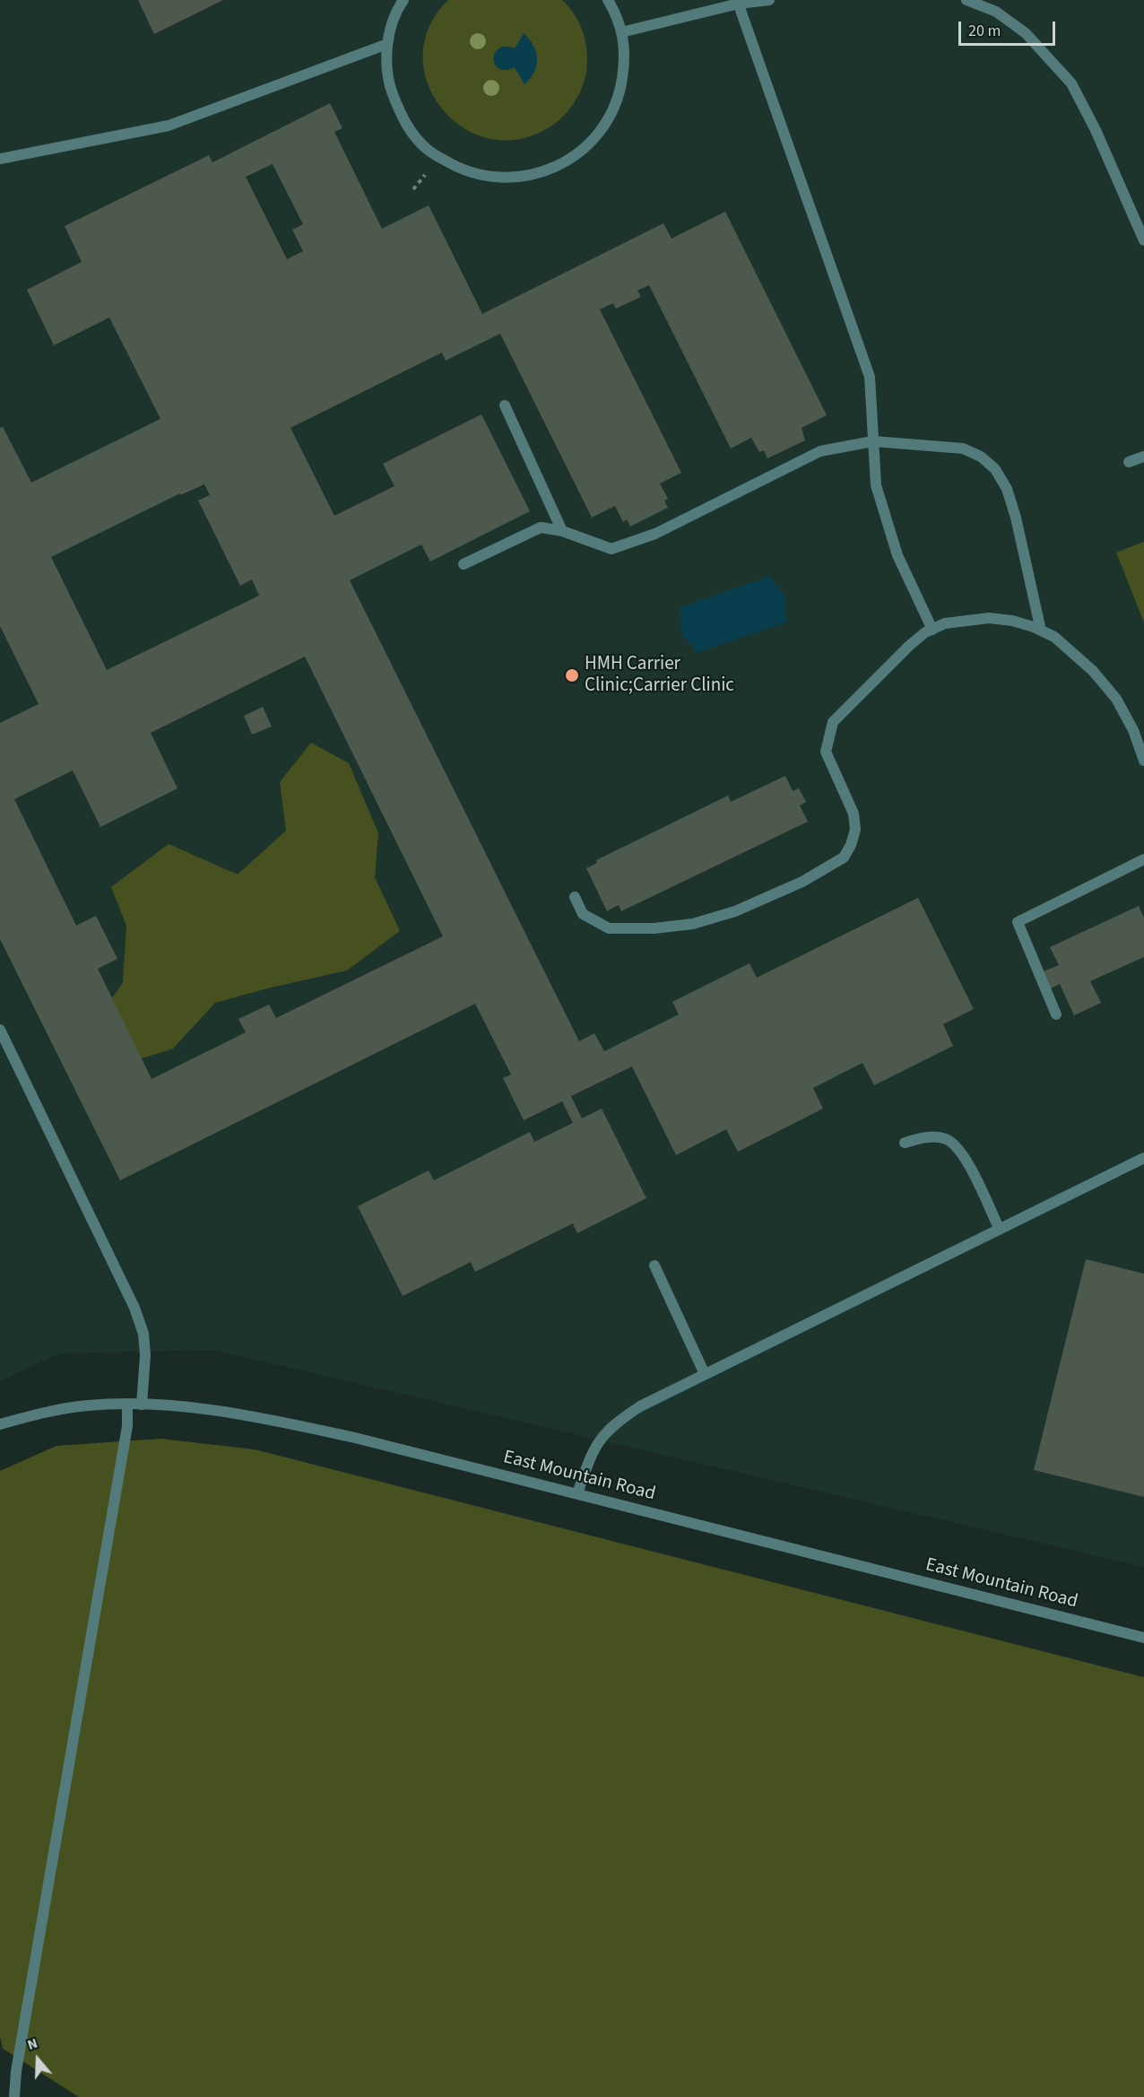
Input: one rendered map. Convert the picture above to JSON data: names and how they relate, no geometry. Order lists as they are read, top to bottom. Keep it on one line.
{"streets":{"street":["East Mountain Road"]},"places":["HMH Carrier Clinic;Carrier Clinic"],"scale_bar":"20 m","north":"top"}
